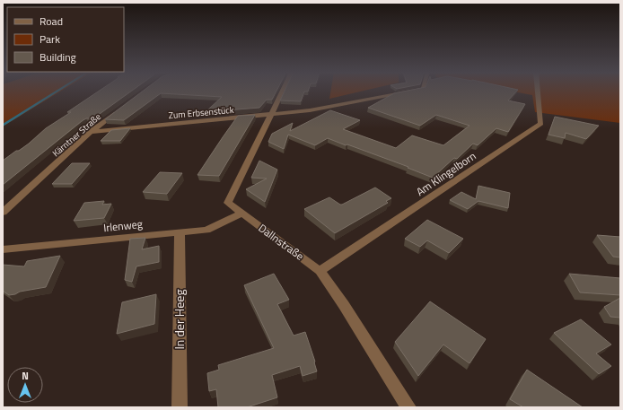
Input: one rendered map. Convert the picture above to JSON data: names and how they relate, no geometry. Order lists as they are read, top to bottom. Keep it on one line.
{"streets":{"street":["Zum Erbsenstück","Kärntner Straße","Am Klingelborn","Irlenweg","Dallnstraße","In der Heeg"]},"crossings":[["Zum Erbsenstück","Kärntner Straße"],["Zum Erbsenstück","Dallnstraße"],["Am Klingelborn","Dallnstraße"],["Irlenweg","Dallnstraße"],["Irlenweg","In der Heeg"]],"legend":["Road","Park","Building"],"north":"top"}
